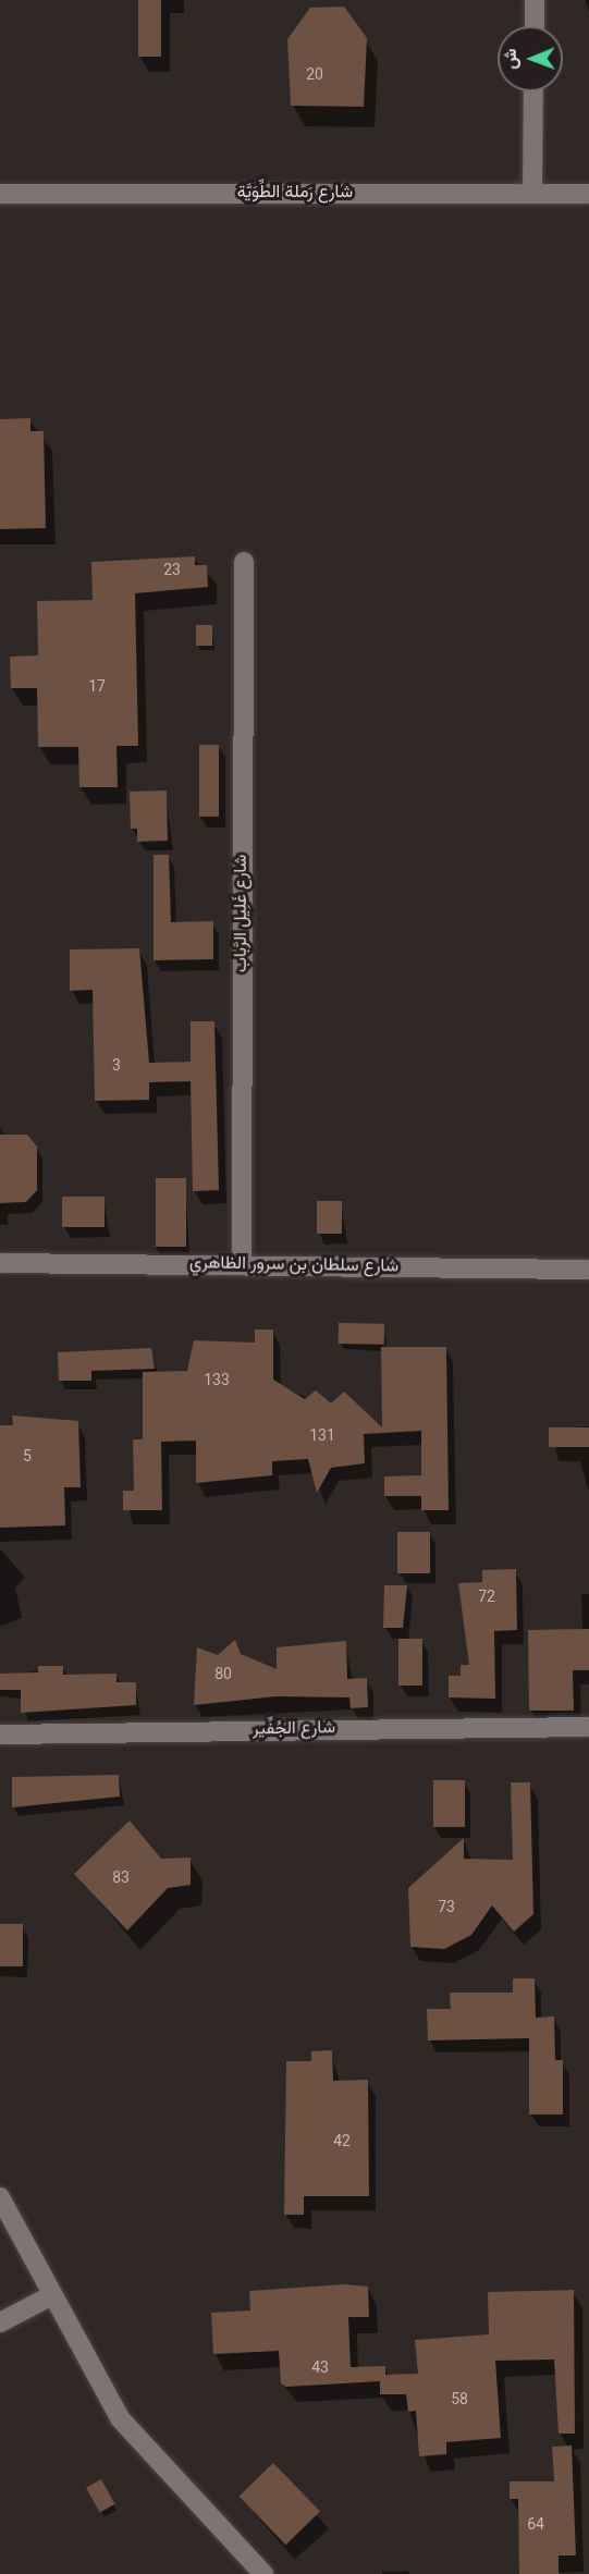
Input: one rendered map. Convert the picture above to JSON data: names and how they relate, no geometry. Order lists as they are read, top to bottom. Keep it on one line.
{"streets":{"street":["شارع رَملة الطِّوَيَّة","شارع غَلِيل الرَّباب","شارع سلطان بن سرور الظاهري","شارع الجُفِّير"]},"crossings":[["شارع غَلِيل الرَّباب","شارع سلطان بن سرور الظاهري"]],"house_numbers":["20","23","17","3","133","131","5","72","80","83","73","42","43","58","64"],"north":"left"}
